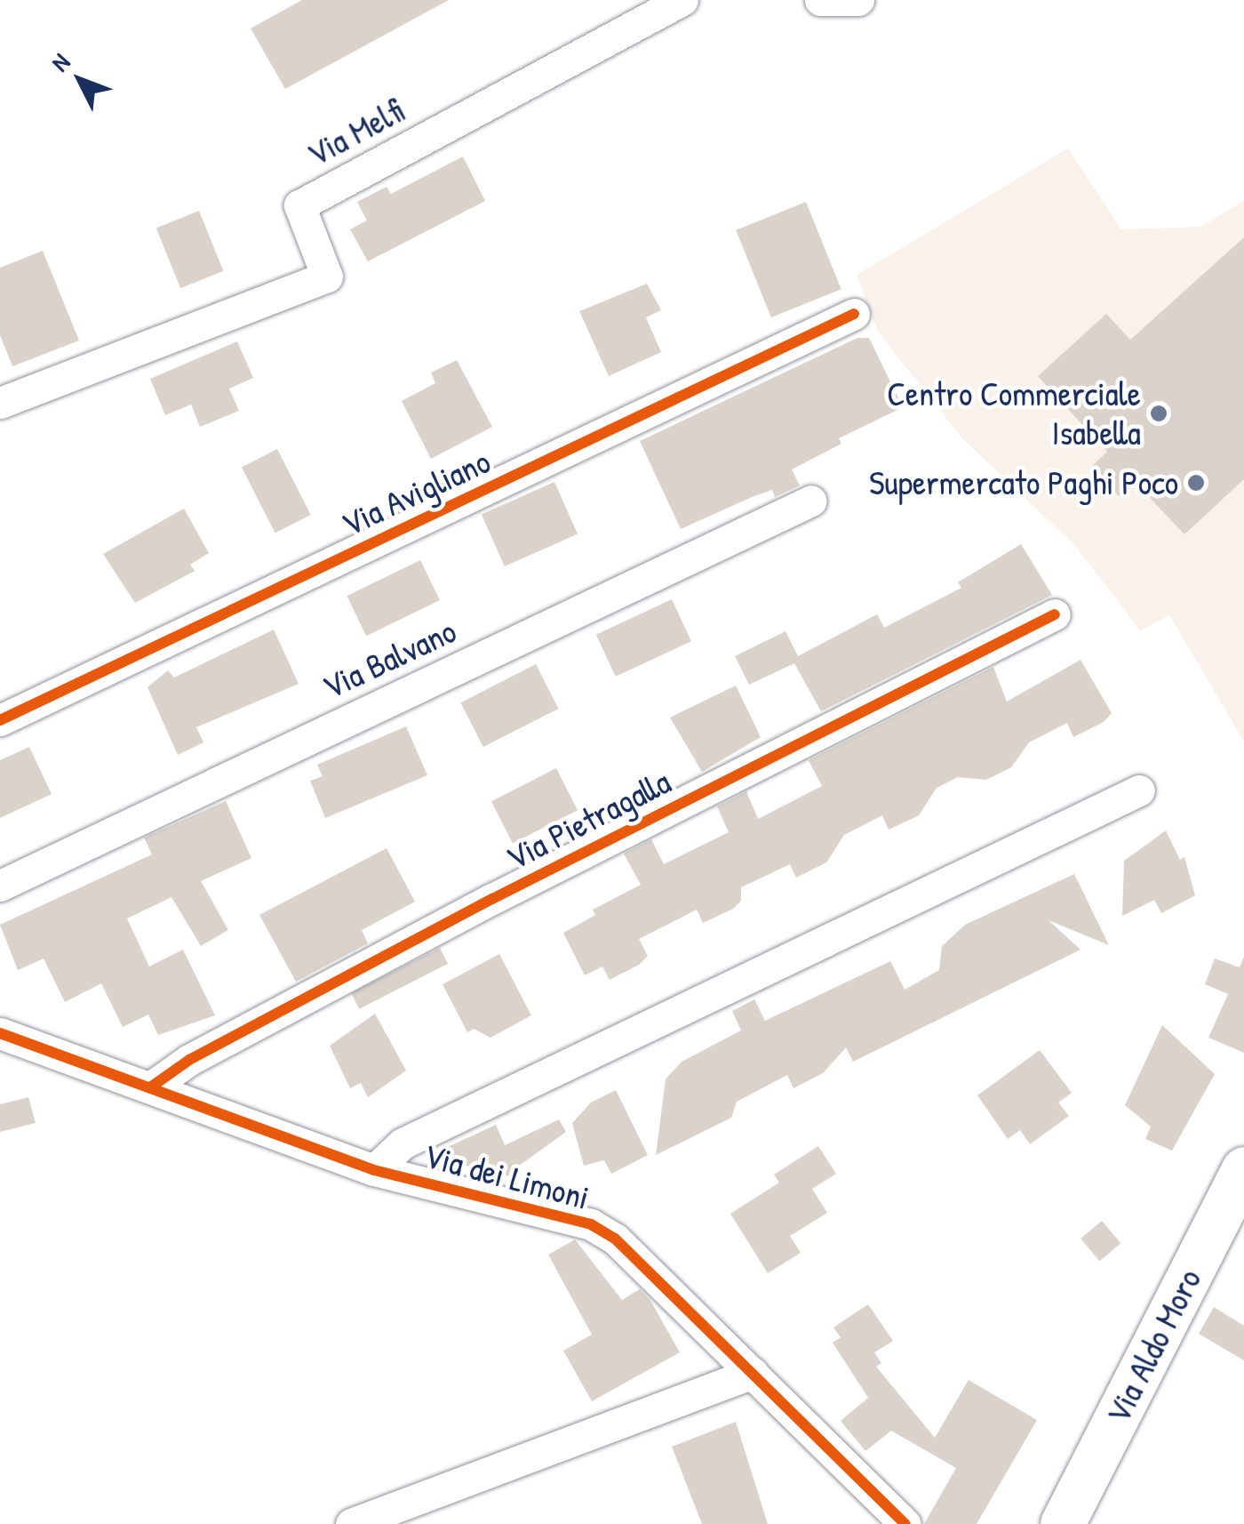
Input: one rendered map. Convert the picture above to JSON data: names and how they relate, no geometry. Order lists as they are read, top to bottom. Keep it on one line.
{"streets":{"street":["Via Melfi","Via Avigliano","Via Balvano","Via Pietragalla","Via dei Limoni","Via Aldo Moro"]},"crossings":[["Via Pietragalla","Via dei Limoni"]],"places":["Centro Commerciale Isabella","Supermercato Paghi Poco"],"north":"top left"}
